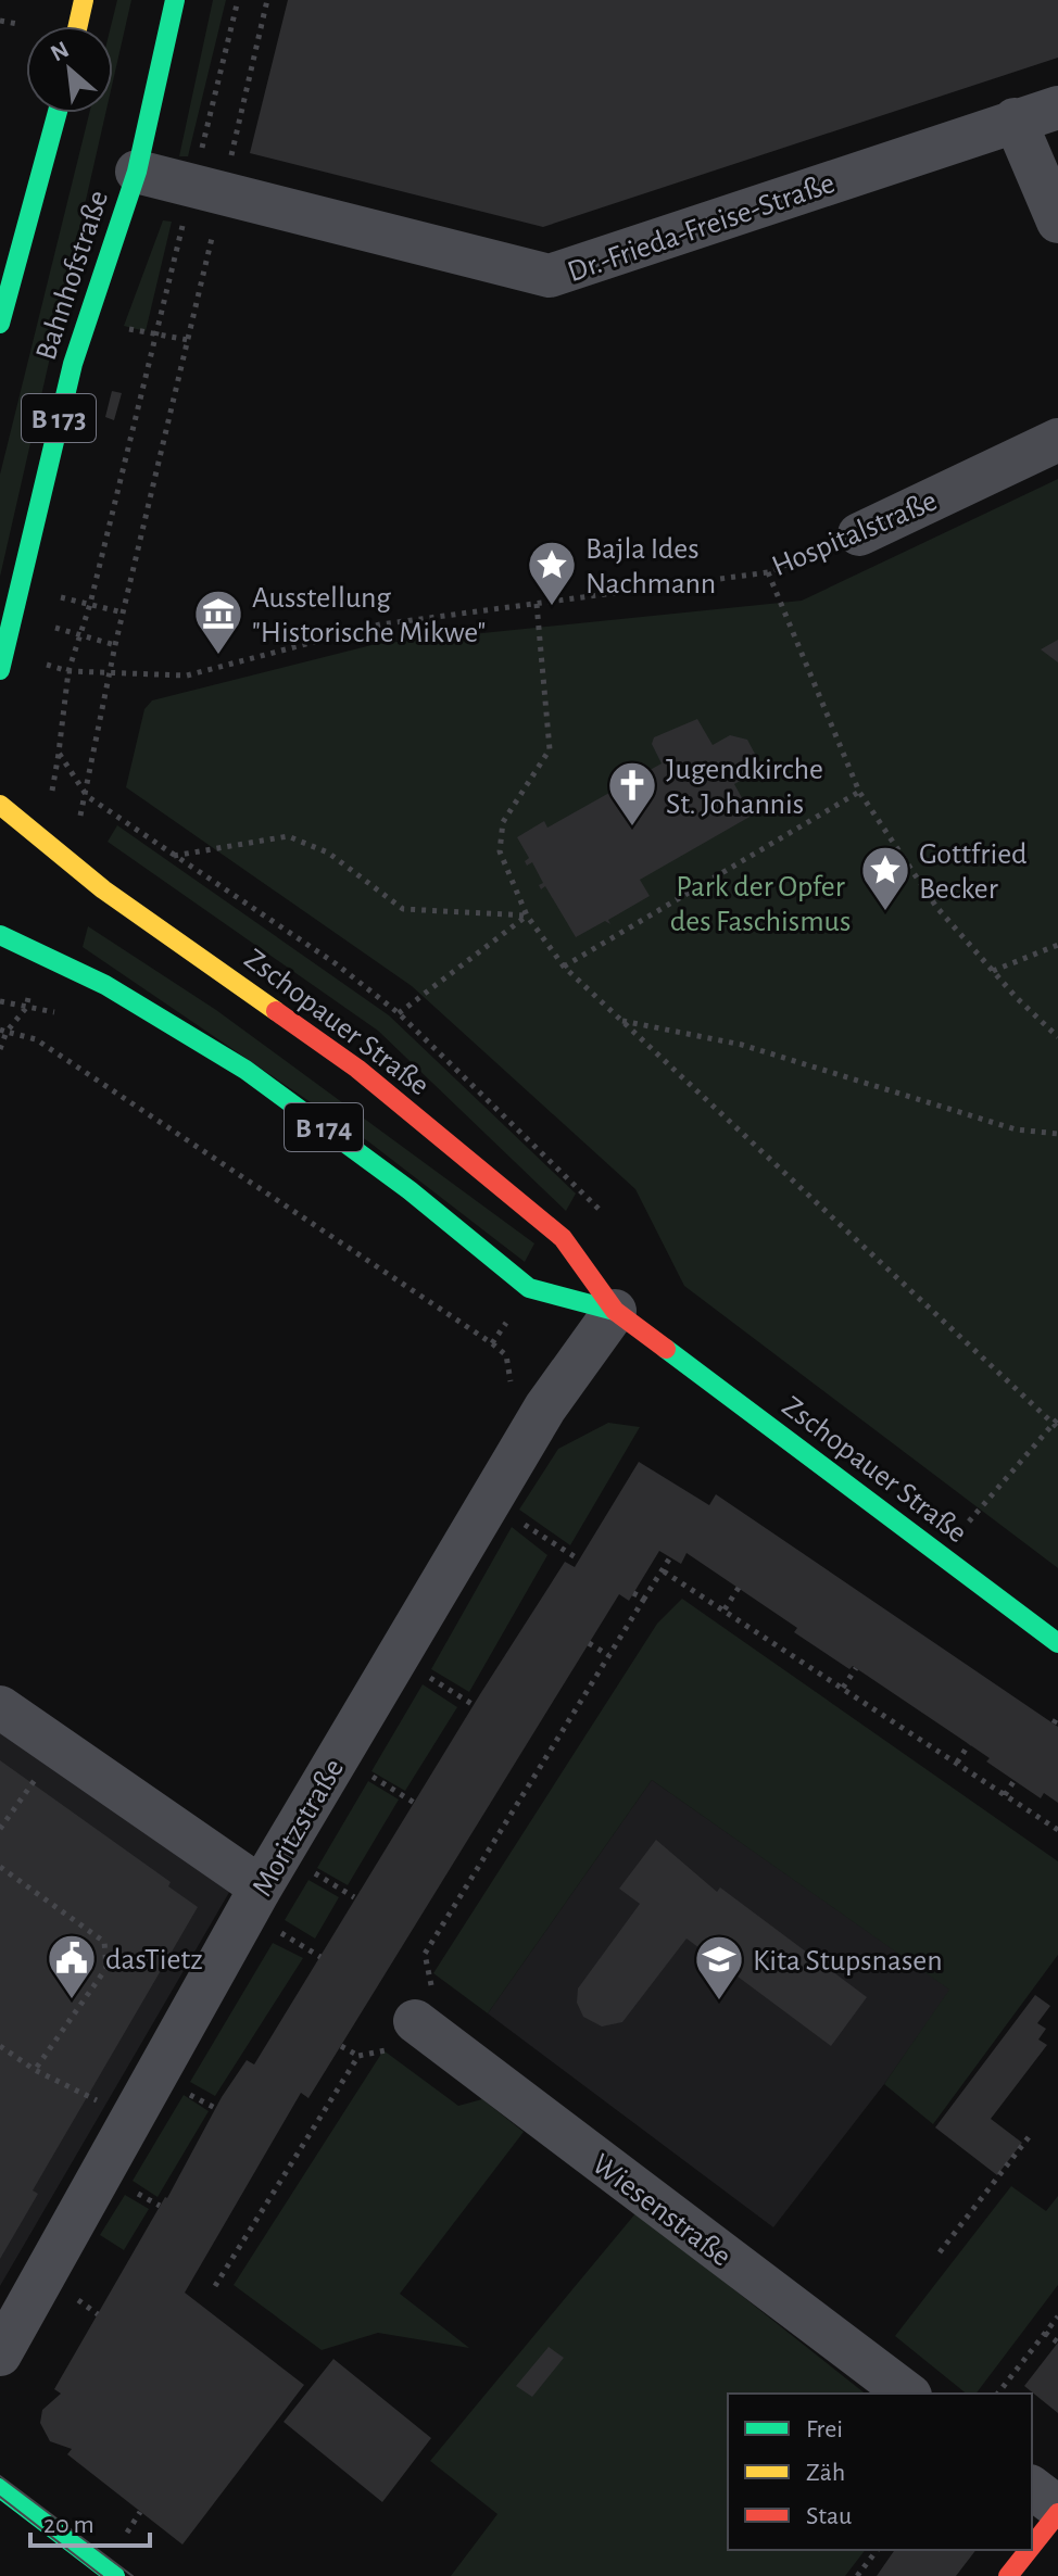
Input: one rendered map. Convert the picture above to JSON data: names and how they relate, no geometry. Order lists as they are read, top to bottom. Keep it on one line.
{"streets":{"main road":["Bahnhofstraße","B 173","Zschopauer Straße","B 174"],"street":["Dr.-Frieda-Freise-Straße","Hospitalstraße","Moritzstraße","Wiesenstraße"]},"crossings":[["Dr.-Frieda-Freise-Straße","Bahnhofstraße"],["Zschopauer Straße","Moritzstraße"]],"parks":["Park der Opfer des Faschismus"],"places":{"place":["Bajla Ides Nachmann","Gottfried Becker"],"museum":["Ausstellung \"Historische Mikwe\""],"church":["Jugendkirche St. Johannis"],"public building":["dasTietz"],"school or university":["Kita Stupsnasen"]},"legend":["Frei","Zäh","Stau"],"scale_bar":"20 m","north":"top left"}
